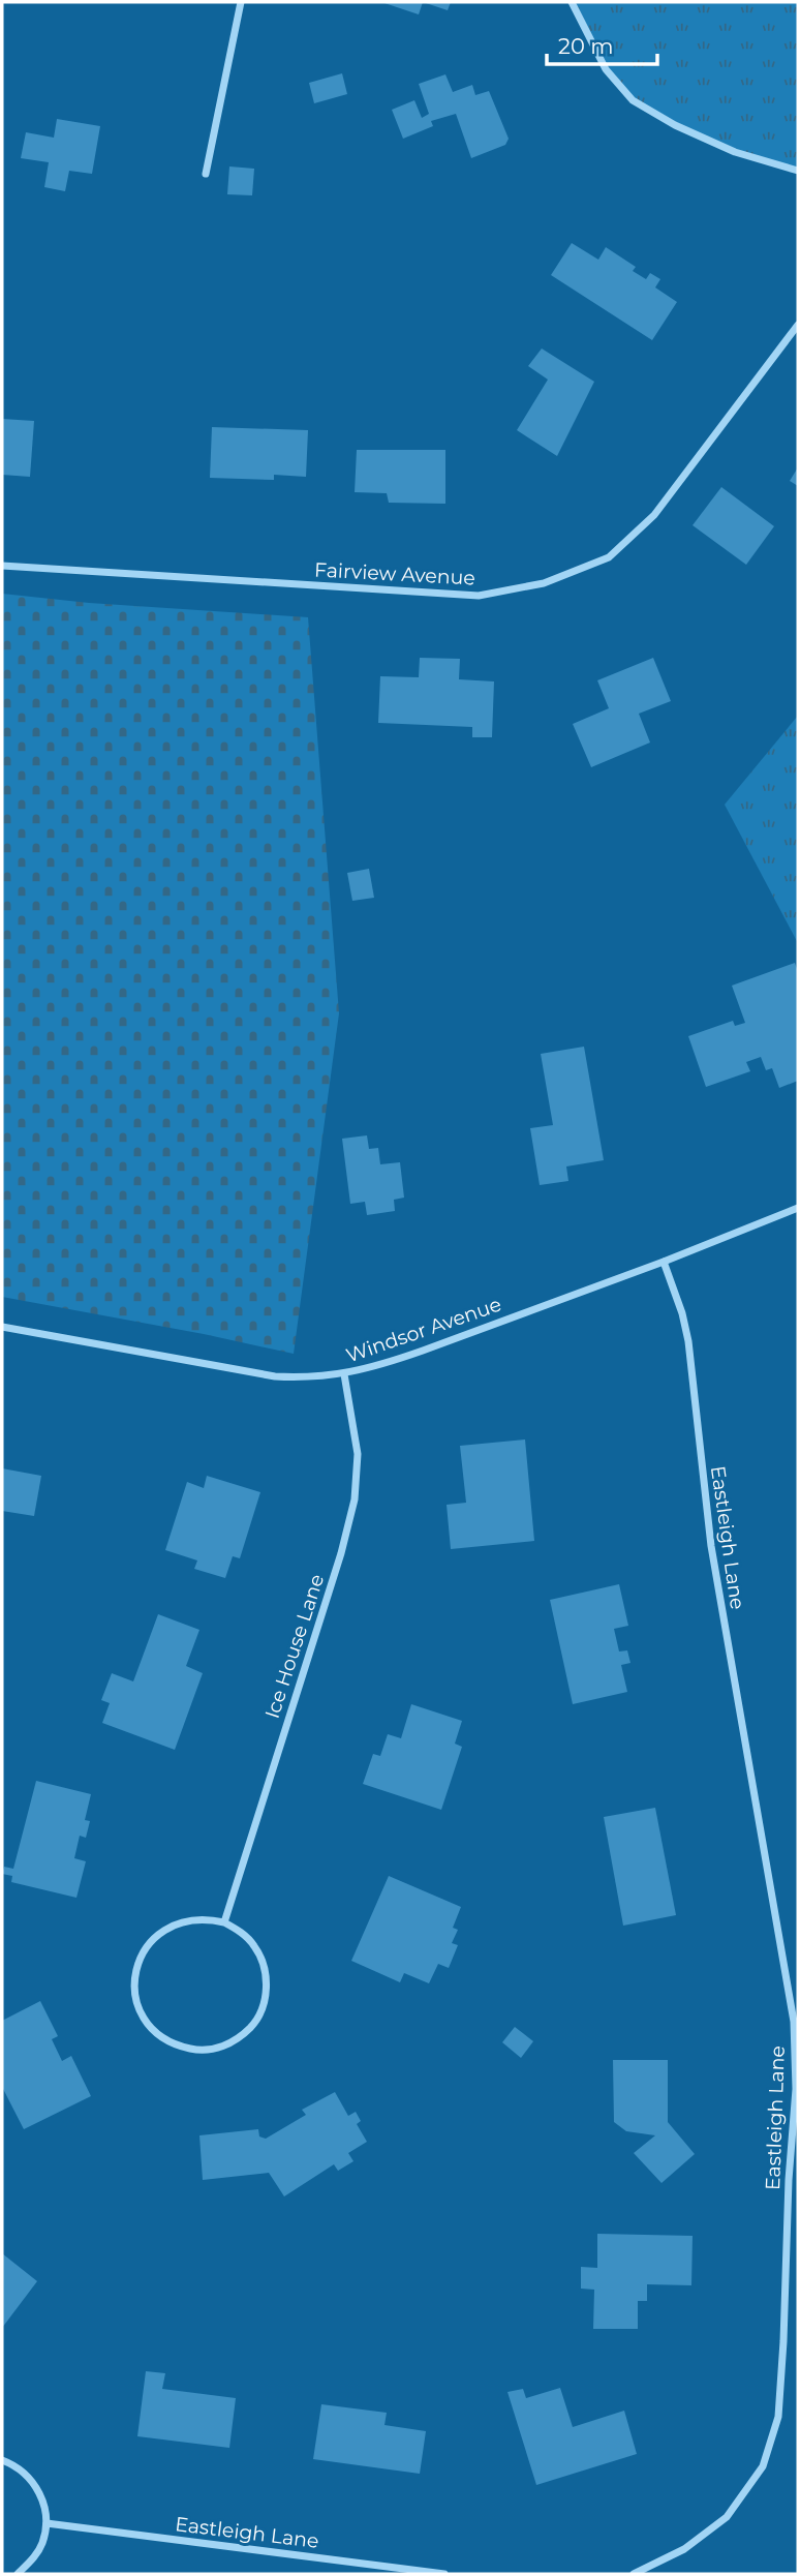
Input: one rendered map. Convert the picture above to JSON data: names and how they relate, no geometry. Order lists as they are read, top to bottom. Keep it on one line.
{"streets":{"street":["Fairview Avenue","Windsor Avenue","Eastleigh Lane","Ice House Lane"]},"crossings":[["Windsor Avenue","Eastleigh Lane"],["Windsor Avenue","Ice House Lane"]],"scale_bar":"20 m"}
